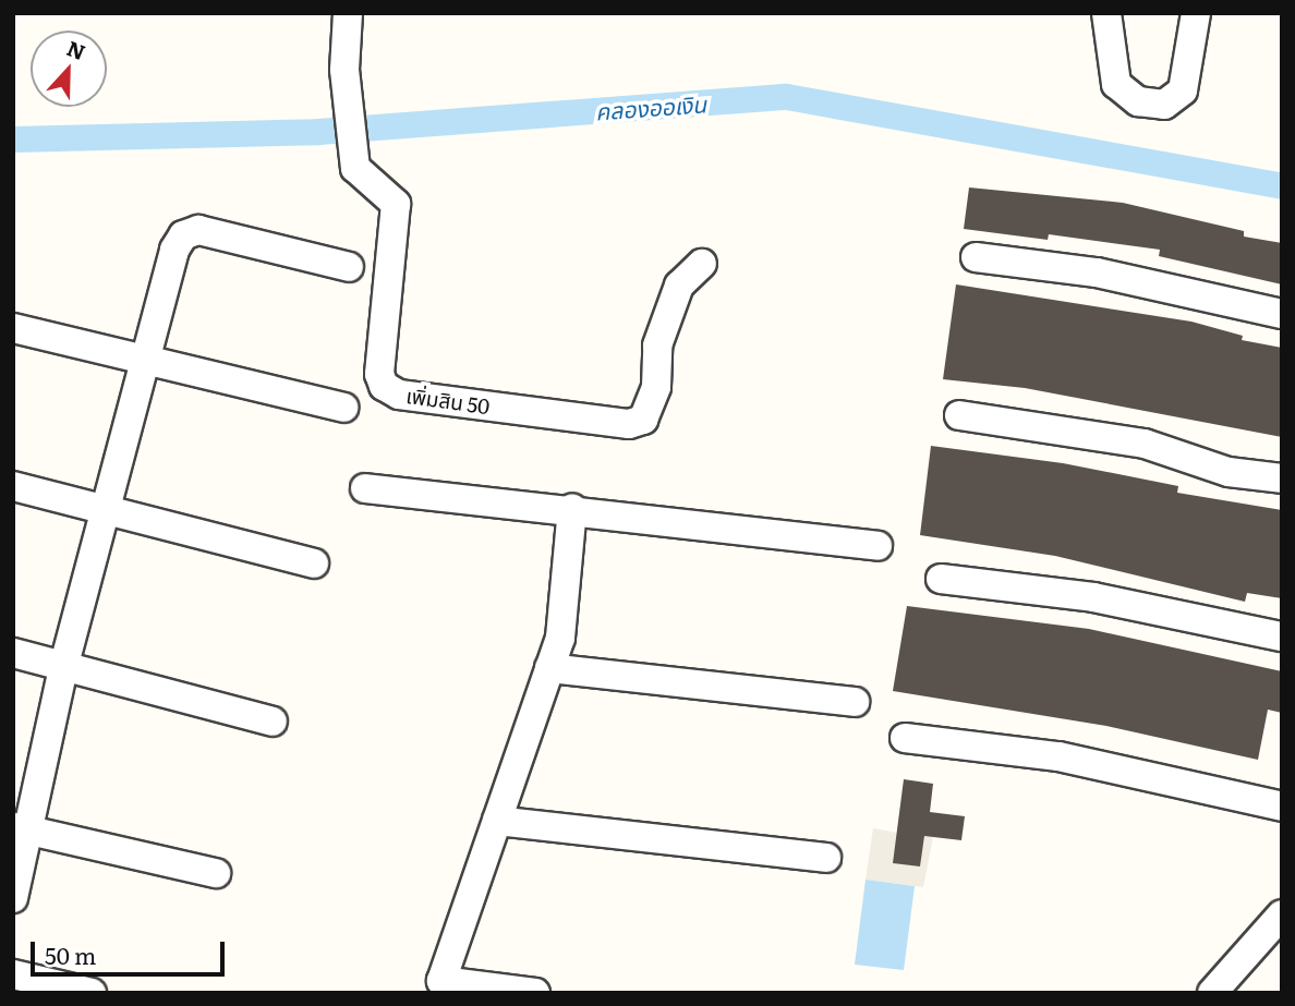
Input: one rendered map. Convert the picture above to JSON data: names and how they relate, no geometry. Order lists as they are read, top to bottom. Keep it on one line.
{"streets":{"street":["เพิ่มสิน 50"]},"water":["คลองออเงิน"],"scale_bar":"50 m","north":"top"}
